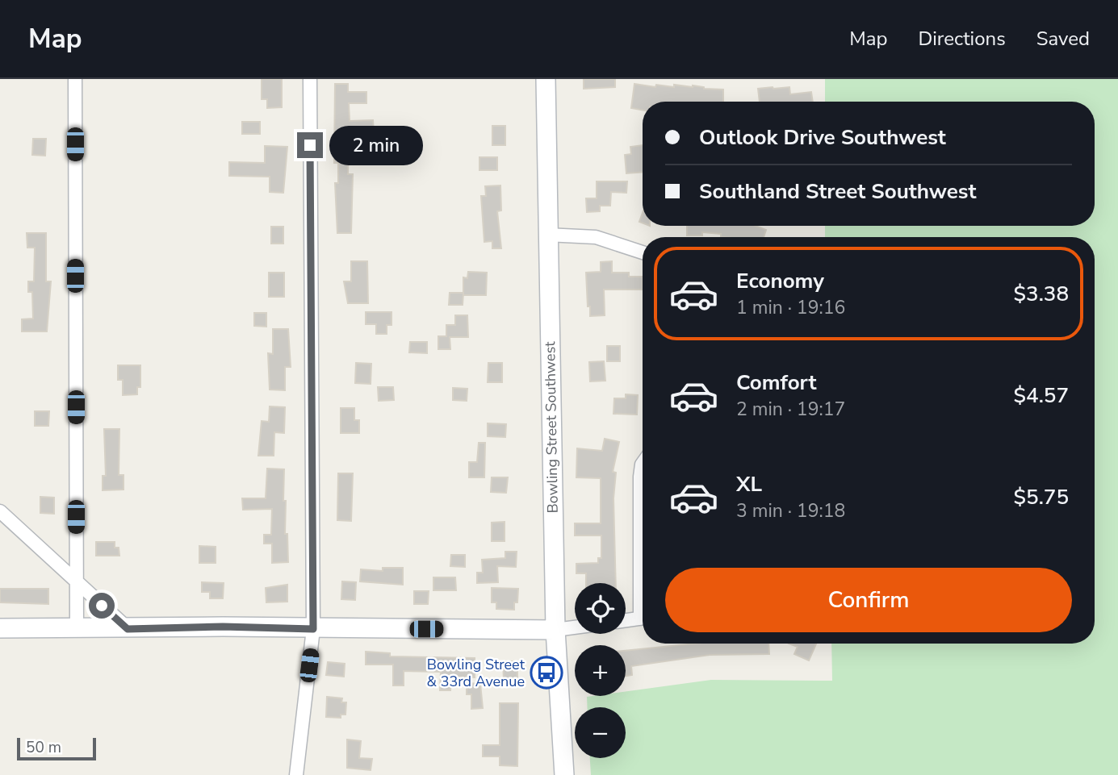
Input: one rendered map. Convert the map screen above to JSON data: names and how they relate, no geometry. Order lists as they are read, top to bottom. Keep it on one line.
{"streets":{"main road":["Bowling Street Southwest"]},"places":{"bus stop":["Bowling Street & 33rd Avenue"]},"scale_bar":"50 m","page":{"header":"Map","nav":["Map","Directions","Saved"],"banner":["Outlook Drive Southwest","Southland Street Southwest"],"bubble":"2 min","list":[{"name":"Economy","note":"1 min · 19:16","value":"$3.38"},{"name":"Comfort","note":"2 min · 19:17","value":"$4.57"},{"name":"XL","note":"3 min · 19:18","value":"$5.75"}],"buttons":"Confirm","map_buttons":["+","−"],"scale":"50 m"}}
